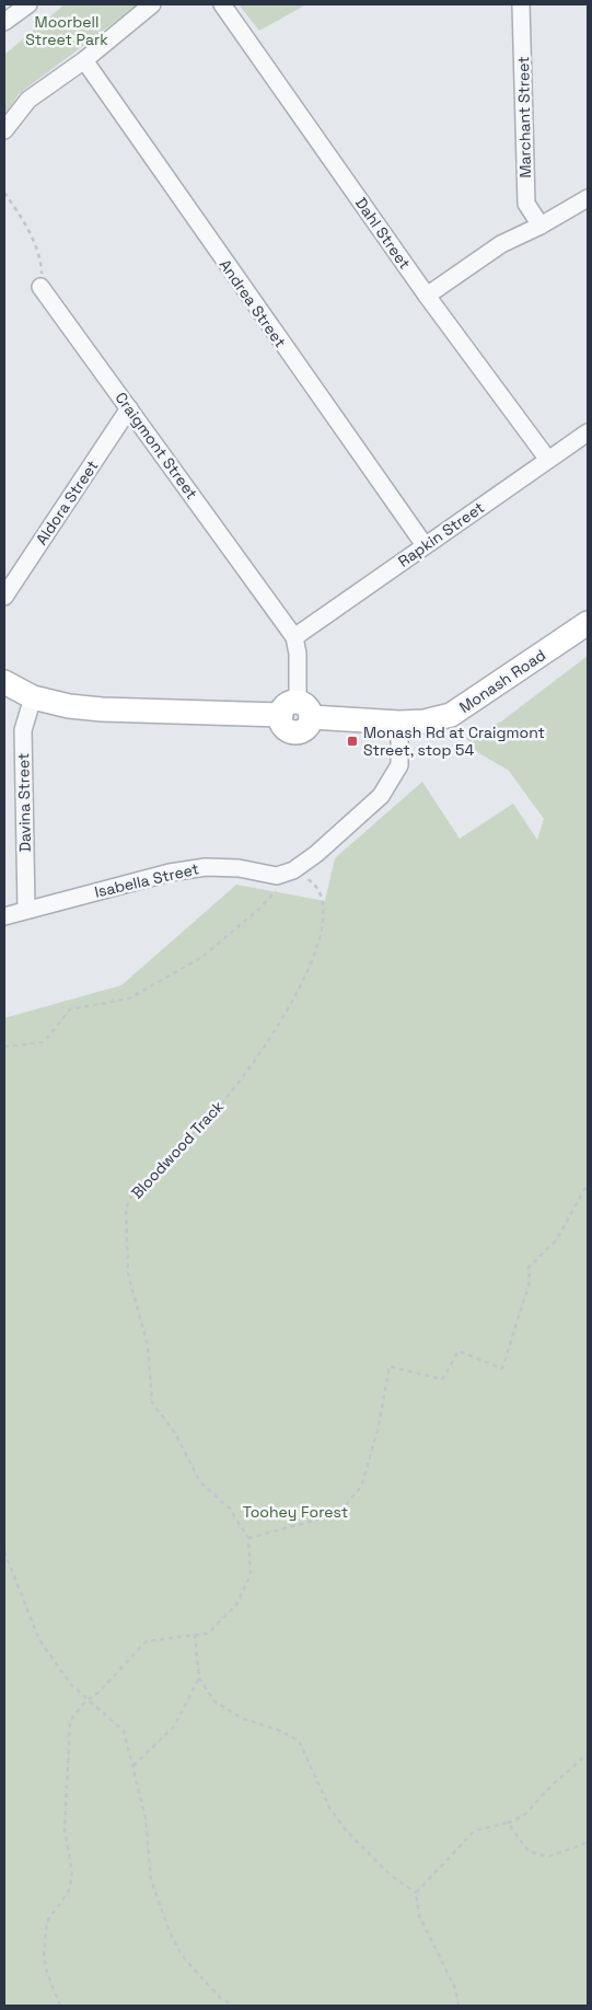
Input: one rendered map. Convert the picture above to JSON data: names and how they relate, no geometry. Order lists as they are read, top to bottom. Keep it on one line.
{"streets":{"street":["Marchant Street","Dahl Street","Andrea Street","Craigmont Street","Aldora Street","Rapkin Street","Monash Road","Davina Street","Isabella Street"],"path":["Bloodwood Track"]},"crossings":[["Dahl Street","Rapkin Street"],["Andrea Street","Rapkin Street"],["Craigmont Street","Aldora Street"],["Craigmont Street","Rapkin Street"],["Craigmont Street","Monash Road"],["Monash Road","Davina Street"],["Monash Road","Isabella Street"],["Davina Street","Isabella Street"],["Isabella Street","Bloodwood Track"]],"parks":["Moorbell Street Park","Toohey Forest"],"places":{"transit":["Monash Rd at Craigmont Street, stop 54"]}}
